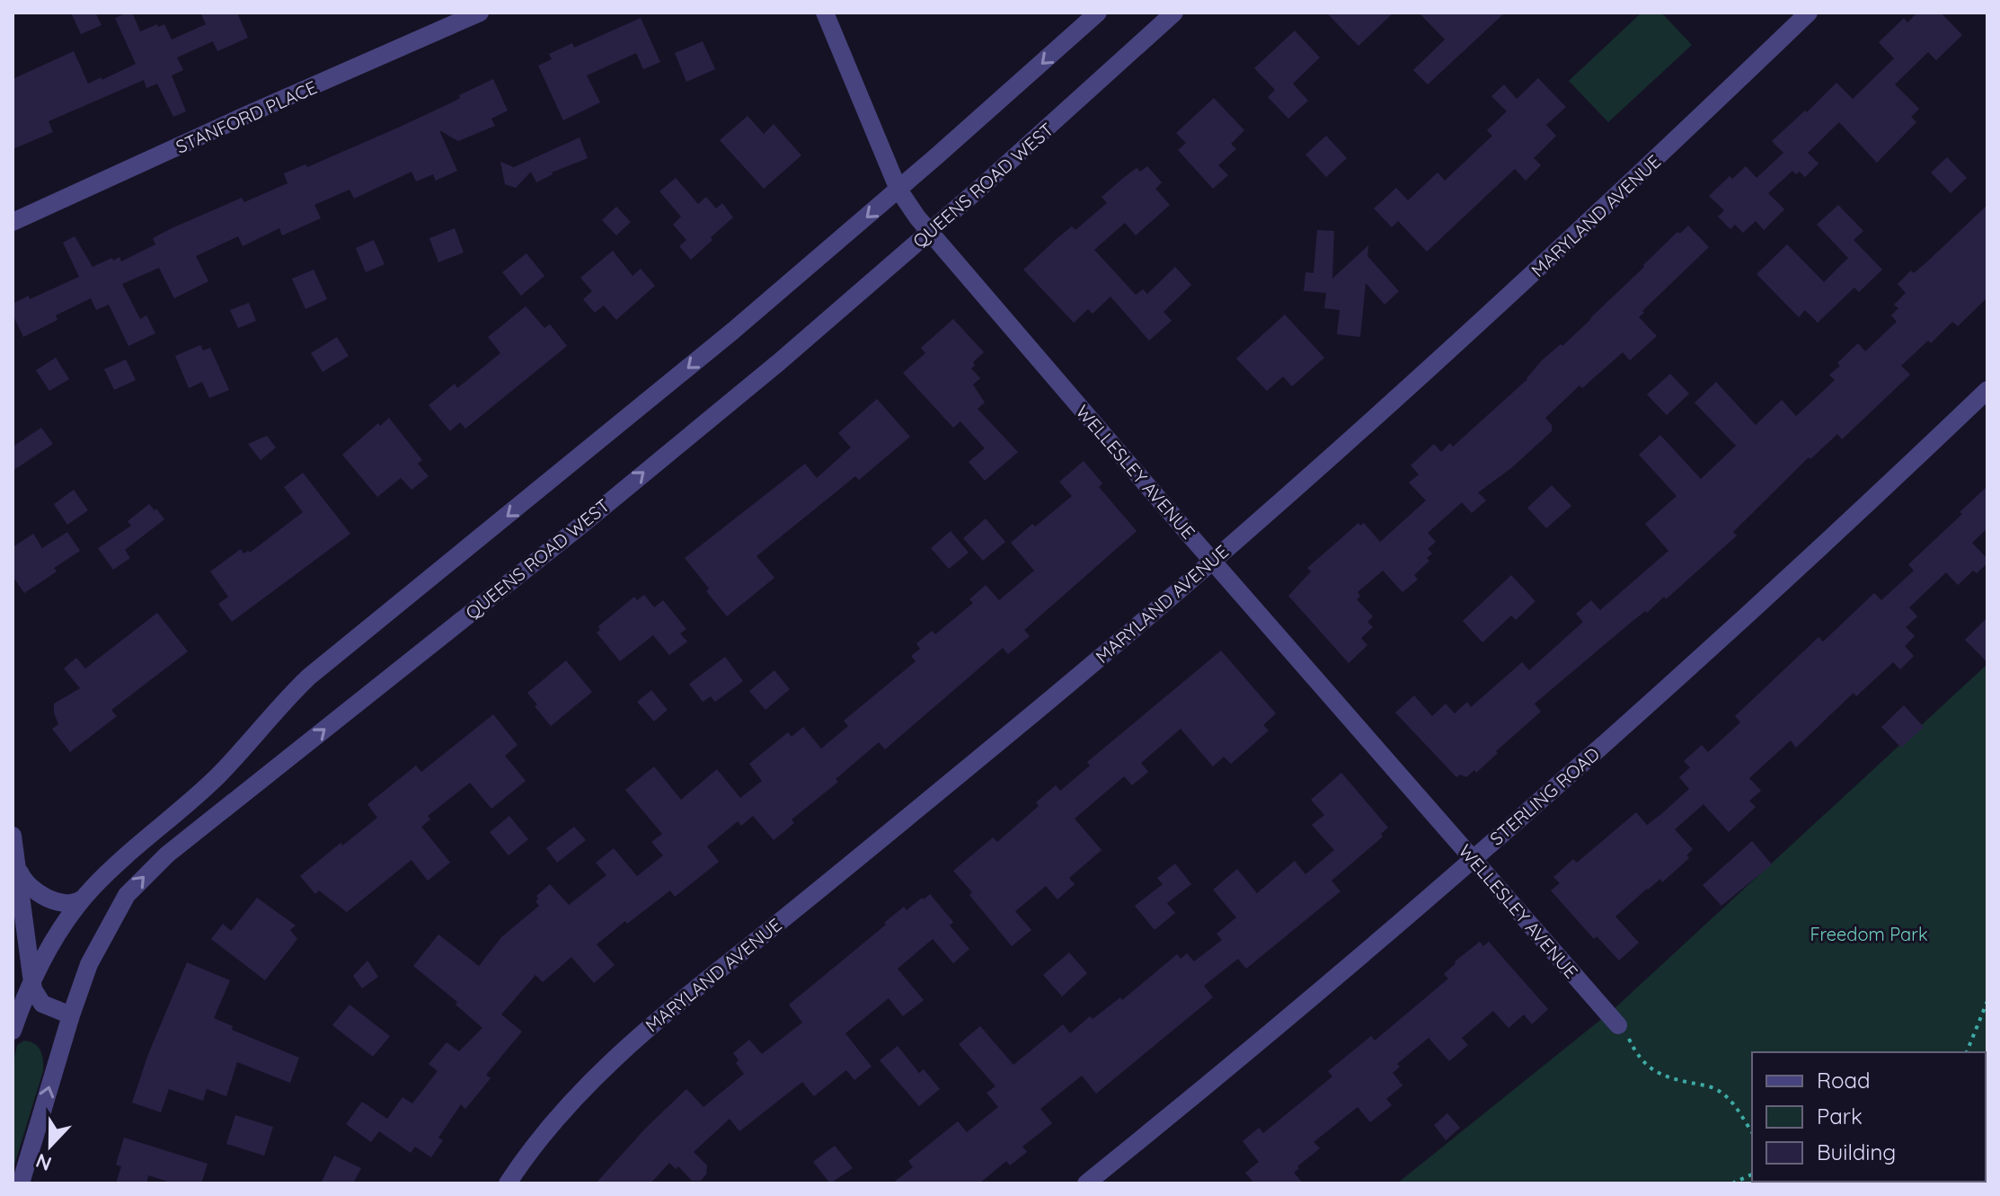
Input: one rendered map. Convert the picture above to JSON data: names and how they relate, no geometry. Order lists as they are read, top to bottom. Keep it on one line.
{"streets":{"street":["STANFORD PLACE","QUEENS ROAD WEST","MARYLAND AVENUE","WELLESLEY AVENUE","STERLING ROAD"]},"crossings":[["QUEENS ROAD WEST","WELLESLEY AVENUE"],["MARYLAND AVENUE","WELLESLEY AVENUE"],["WELLESLEY AVENUE","STERLING ROAD"]],"parks":["Freedom Park"],"legend":["Road","Park","Building"],"north":"bottom"}
